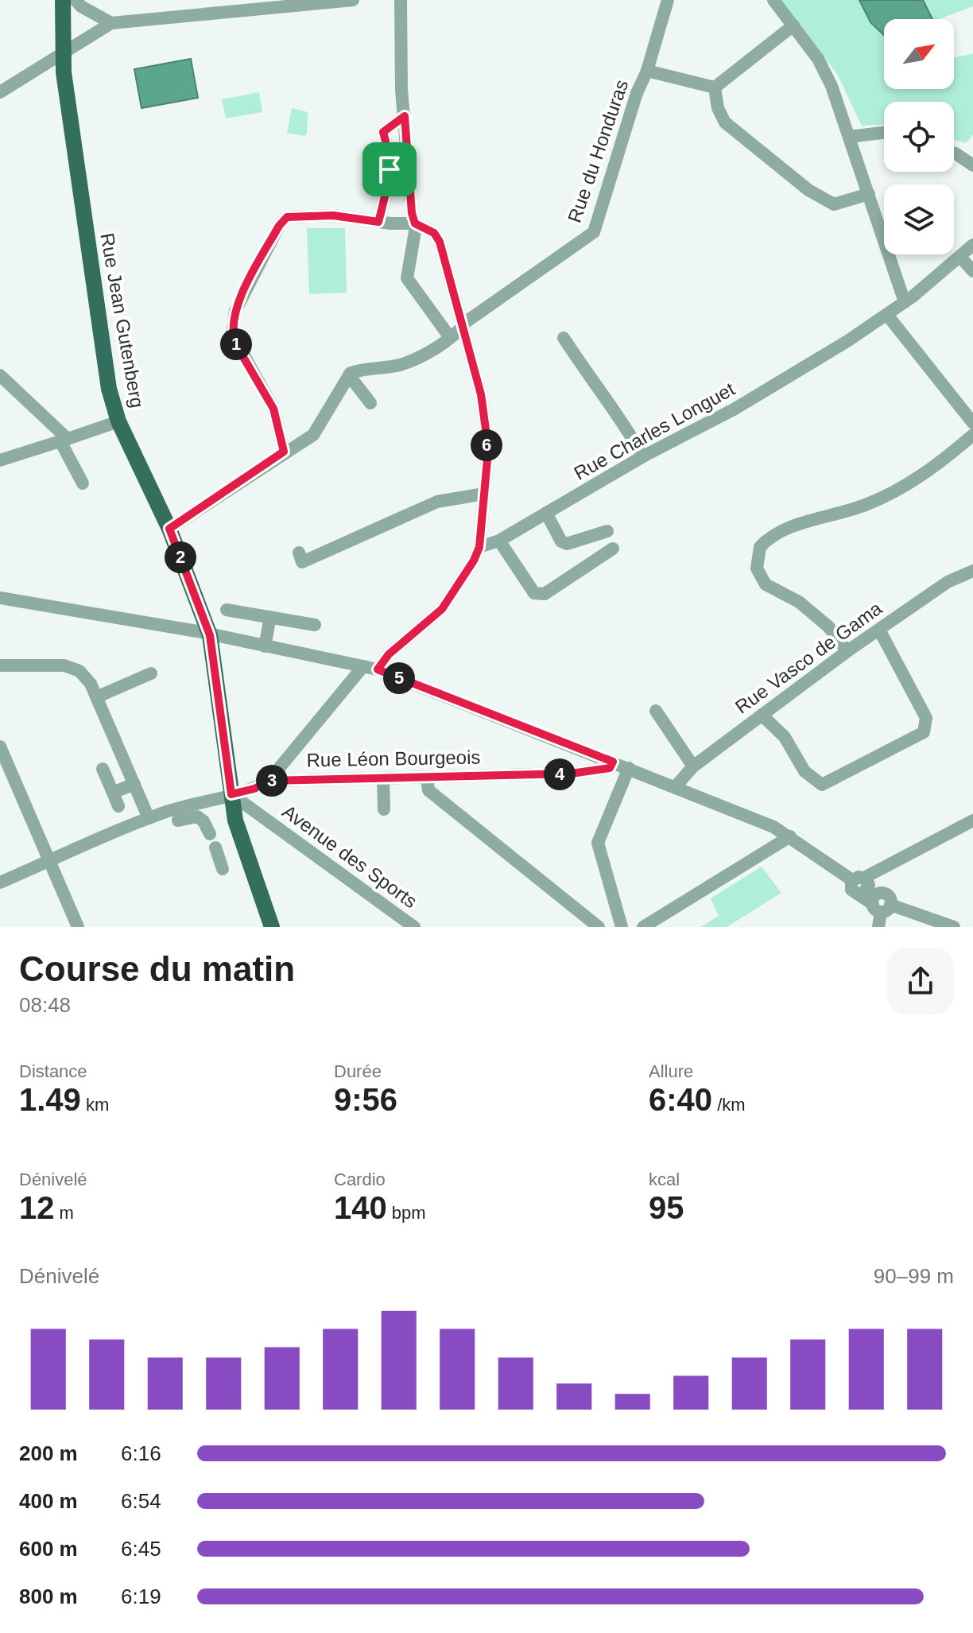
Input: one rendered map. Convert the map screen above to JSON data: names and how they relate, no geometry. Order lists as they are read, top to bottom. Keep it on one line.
{"streets":{"main road":["Rue Jean Gutenberg"],"street":["Rue du Honduras","Rue Charles Longuet","Rue Vasco de Gama","Rue Léon Bourgeois","Avenue des Sports"]},"crossings":[["Rue Jean Gutenberg","Rue Léon Bourgeois"],["Rue Jean Gutenberg","Avenue des Sports"],["Rue Léon Bourgeois","Avenue des Sports"]],"north":"top right","page":{"pins":["1","6","2","5","4","3"],"heading":["Course du matin","08:48"],"stats":[["Distance","1.49 km"],["Durée","9:56"],["Allure","6:40 /km"],["Dénivelé","12 m"],["Cardio","140 bpm"],["kcal","95"]],"chart":["Dénivelé","90–99 m"],"list":[{"name":"200 m","note":"6:16"},{"name":"400 m","note":"6:54"},{"name":"600 m","note":"6:45"},{"name":"800 m","note":"6:19"}]}}
